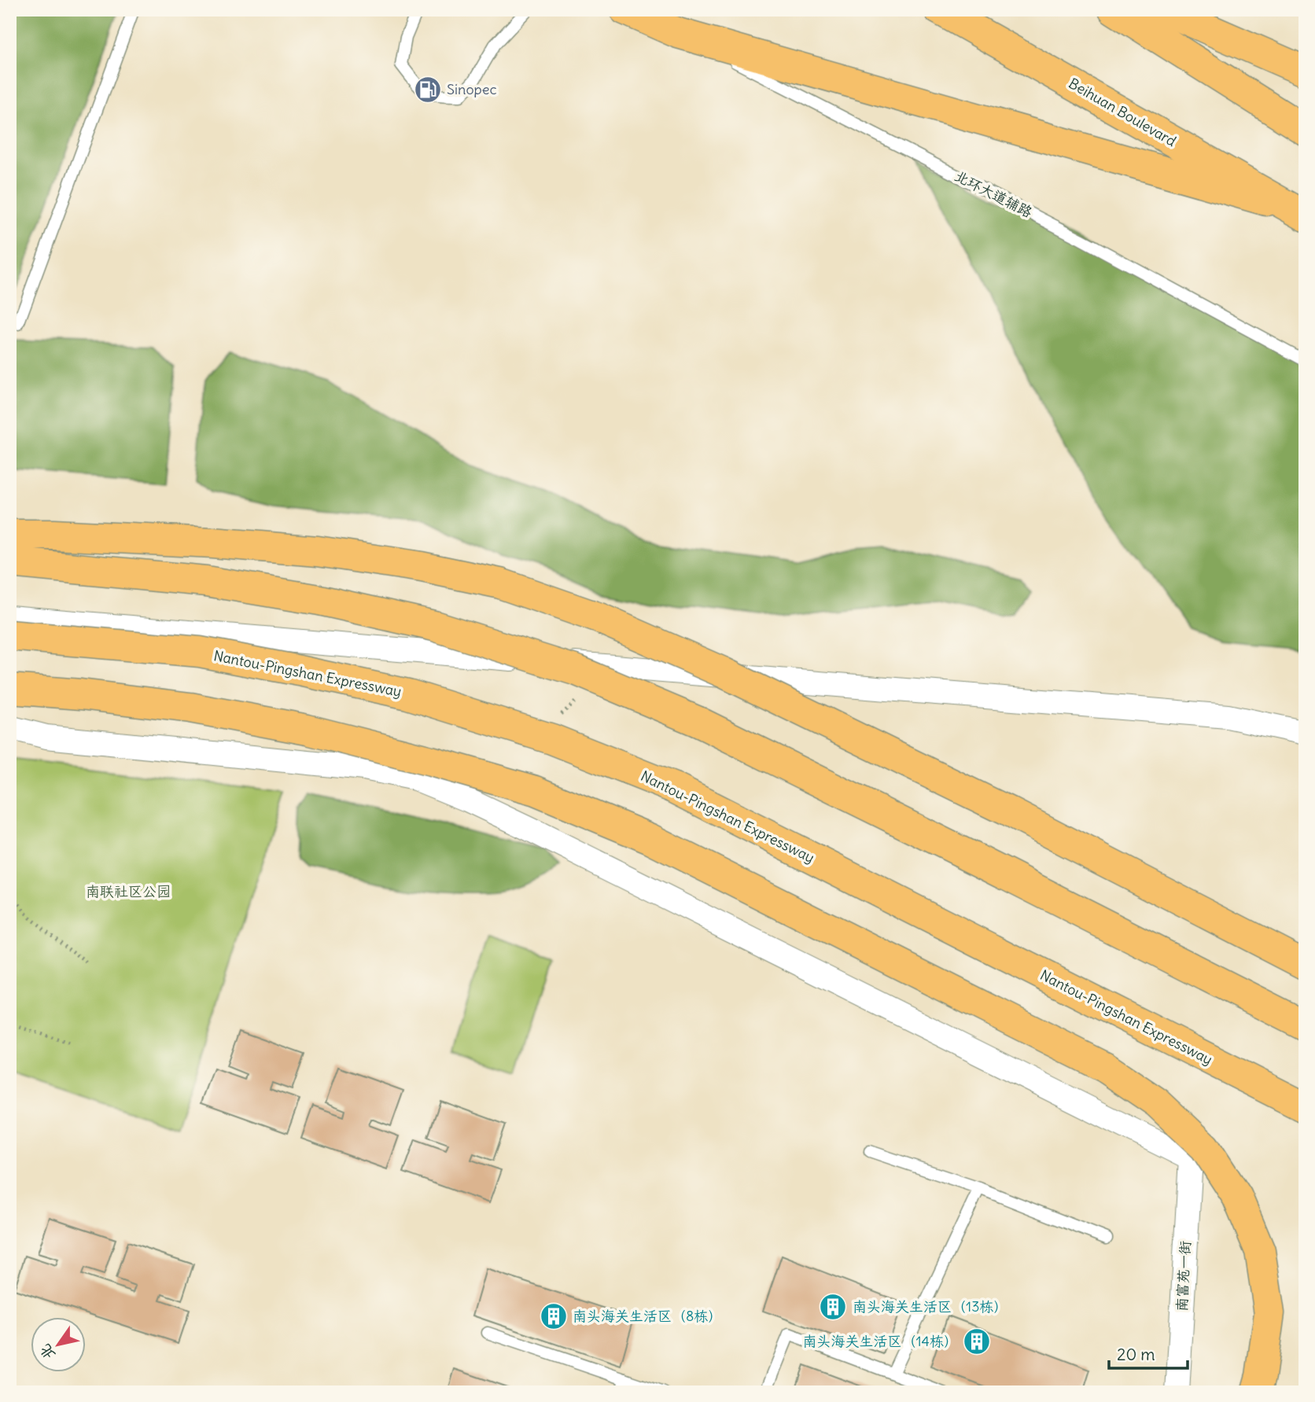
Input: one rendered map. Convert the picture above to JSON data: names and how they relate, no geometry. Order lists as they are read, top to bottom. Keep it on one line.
{"streets":{"main road":["Beihuan Boulevard","北环大道辅路","Nantou-Pingshan Expressway"],"street":["南富苑一街"]},"crossings":[["Beihuan Boulevard","北环大道辅路"]],"parks":["南联社区公园"],"places":{"fuel station":["Sinopec"],"building":["南头海关生活区（13栋）","南头海关生活区（8栋）","南头海关生活区（14栋）"]},"scale_bar":"20 m","north":"bottom left"}
